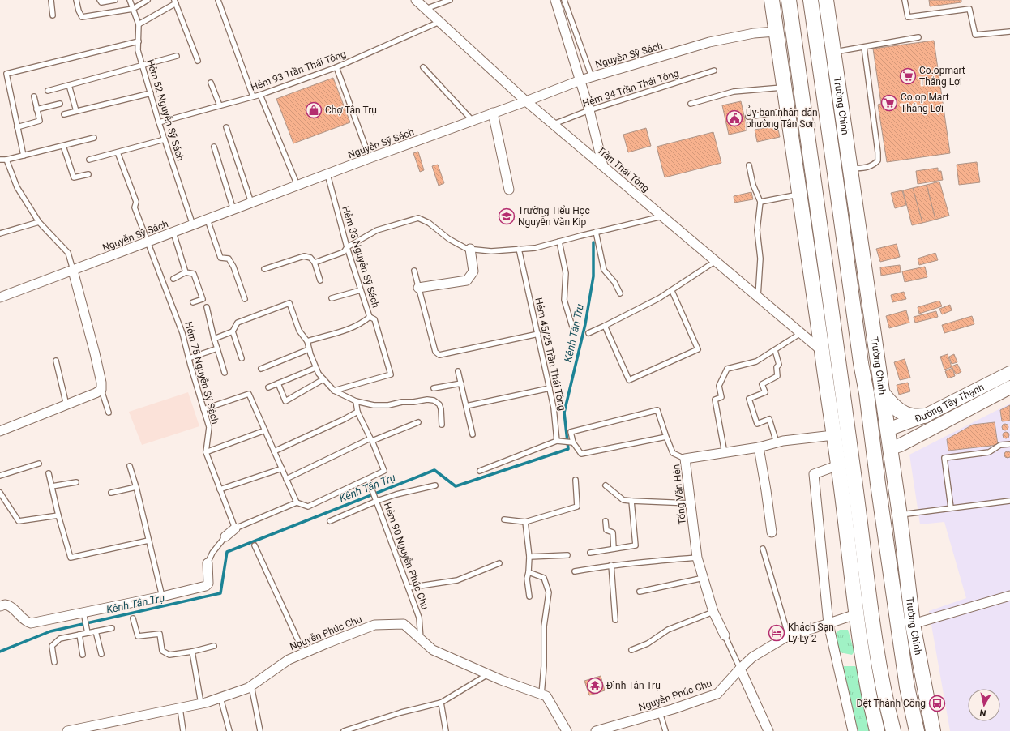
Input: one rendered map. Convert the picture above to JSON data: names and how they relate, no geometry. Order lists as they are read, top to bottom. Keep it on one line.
{"streets":{"main road":["Trường Chinh"],"street":["Nguyễn Sỹ Sách","Trần Thái Tông","Đường Tây Thạnh","Tống Văn Hên","Nguyễn Phúc Chu"],"lane":["Hẻm 93 Trần Thái Tông","Hẻm 34 Trần Thái Tông","Hẻm 52 Nguyễn Sỹ Sách","Hẻm 33 Nguyễn Sỹ Sách","Hẻm 45/25 Trần Thái Tông","Hẻm 75 Nguyễn Sỹ Sách","Hẻm 90 Nguyễn Phúc Chu"]},"crossings":[["Nguyễn Sỹ Sách","Hẻm 52 Nguyễn Sỹ Sách"],["Nguyễn Sỹ Sách","Trần Thái Tông"],["Nguyễn Sỹ Sách","Hẻm 33 Nguyễn Sỹ Sách"],["Nguyễn Sỹ Sách","Hẻm 75 Nguyễn Sỹ Sách"],["Hẻm 93 Trần Thái Tông","Hẻm 52 Nguyễn Sỹ Sách"],["Hẻm 93 Trần Thái Tông","Trần Thái Tông"],["Hẻm 34 Trần Thái Tông","Trần Thái Tông"],["Trường Chinh","Đường Tây Thạnh"],["Tống Văn Hên","Nguyễn Phúc Chu"],["Hẻm 90 Nguyễn Phúc Chu","Nguyễn Phúc Chu"]],"water":["Kênh Tân Trụ"],"places":{"supermarket":["Co.opmart Thắng Lợi","Co.op Mart Thắng Lợi"],"shop":["Chợ Tân Trụ"],"public building":["Ủy ban nhân dân phường Tân Sơn"],"school or university":["Trường Tiểu Học Nguyễn Văn Kip"],"hotel":["Khách Sạn Ly Ly 2"],"temple":["Đình Tân Trụ"],"bus stop":["Dệt Thành Công"]},"north":"bottom"}
